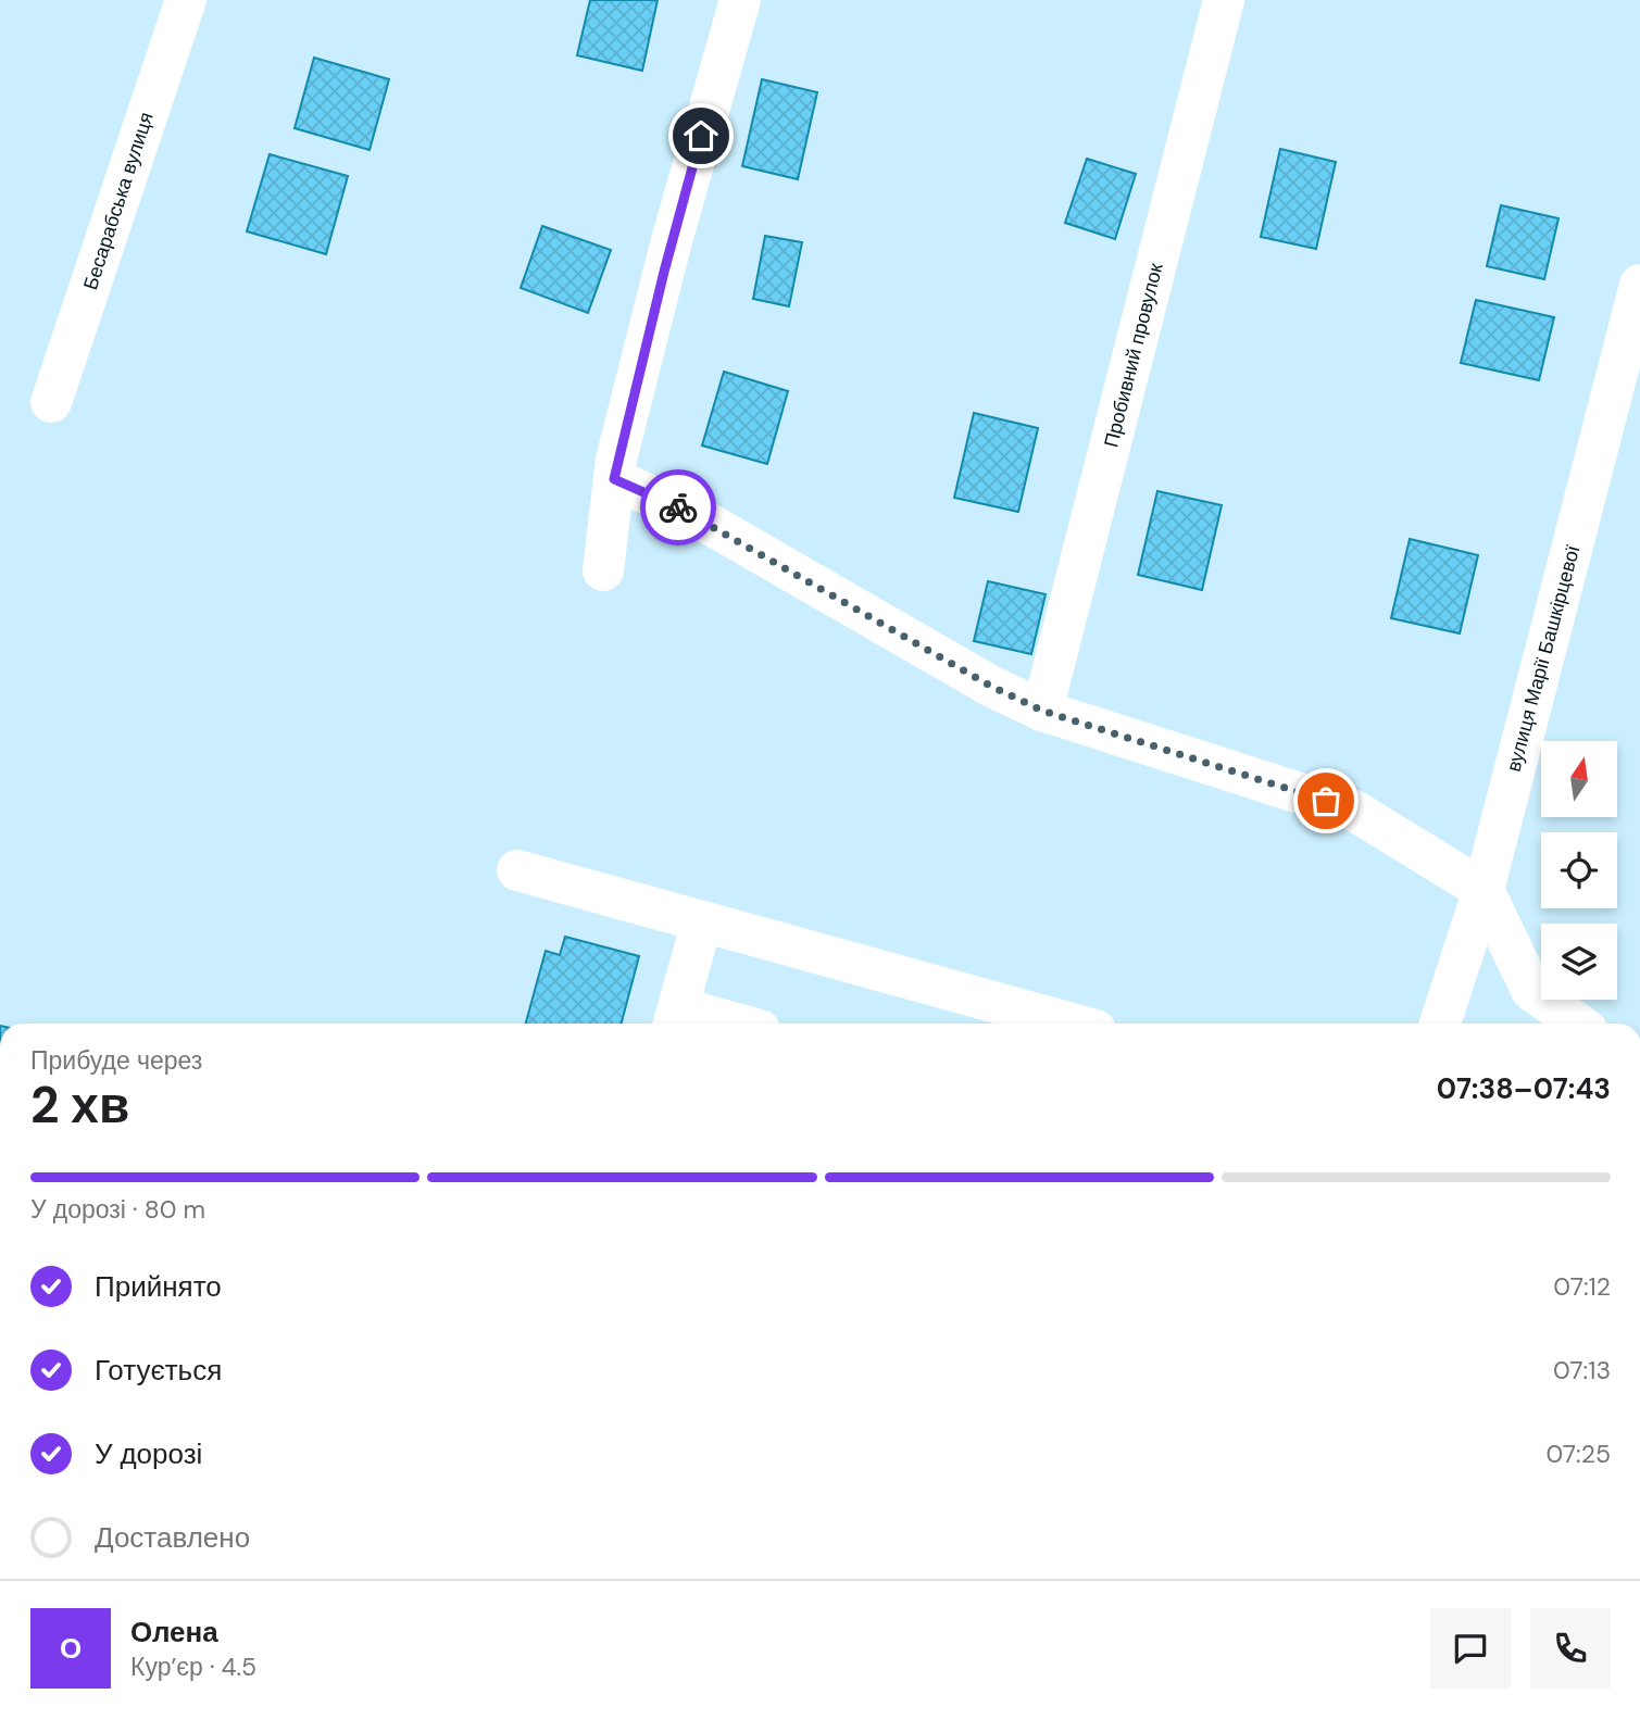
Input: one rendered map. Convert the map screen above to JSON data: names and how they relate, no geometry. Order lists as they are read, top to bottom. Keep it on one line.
{"streets":{"street":["Бесарабська вулиця","Пробивний провулок","вулиця Марії Башкірцевої"]},"north":"top","page":{"heading":["2 хв","Прибуде через","07:38–07:43"],"panel":["Олена","Кур’єр · 4.5"],"bar":"У дорозі · 80 m","list":[["Прийнято","07:12"],["Готується","07:13"],["У дорозі","07:25"],"Доставлено"],"round":"О"}}
